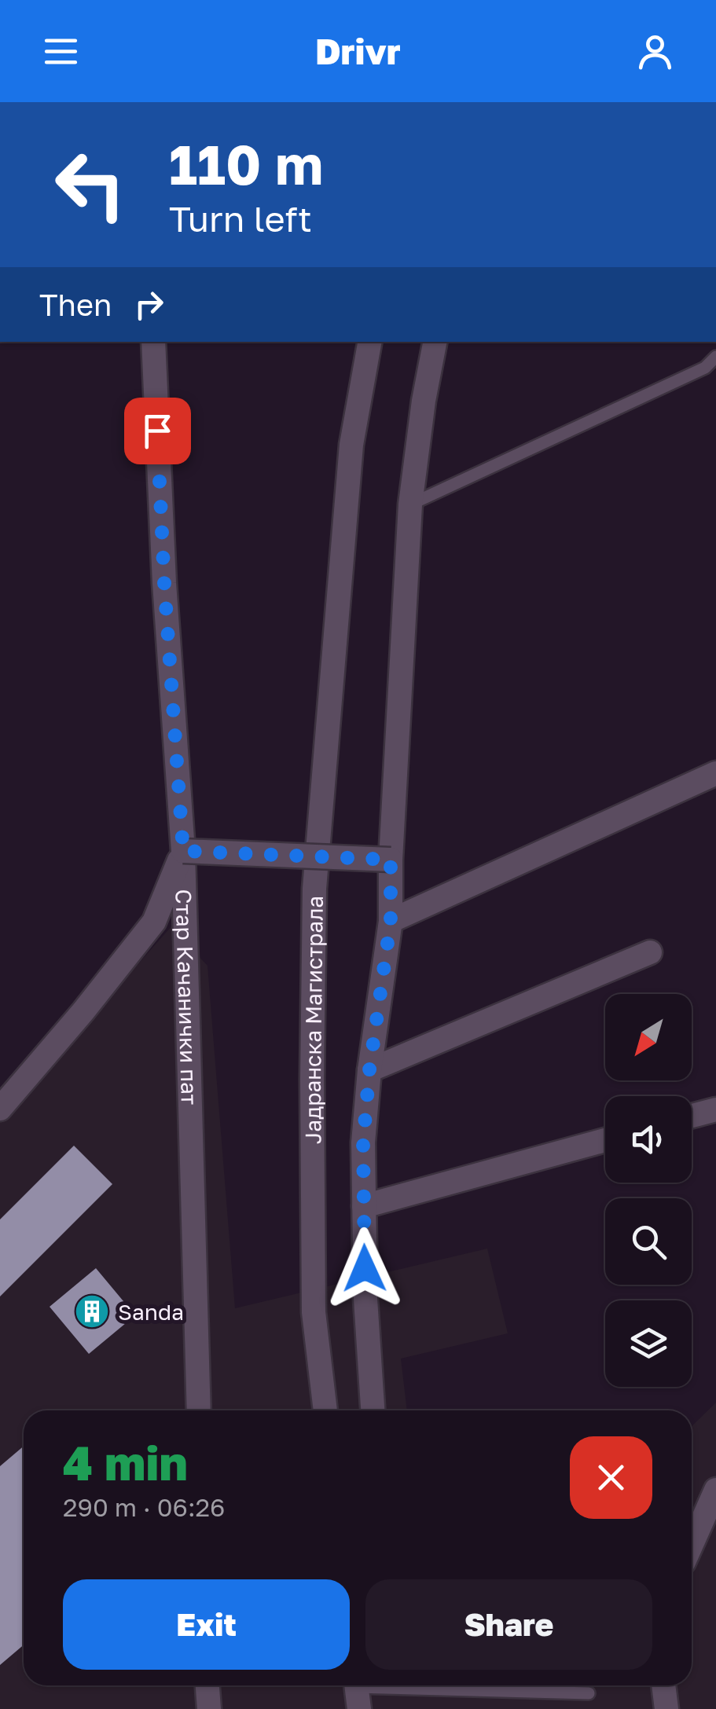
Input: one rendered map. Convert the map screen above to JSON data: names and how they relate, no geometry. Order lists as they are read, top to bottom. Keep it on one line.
{"streets":{"street":["Стар Качанички пат","Јадранска Магистрала"]},"places":{"building":["Sanda"]},"north":"bottom left","page":{"header":"Drivr","turn":["110 m","Turn left"],"then":"Then","heading":["4 min","290 m · 06:26"],"buttons":["Exit","Share"]}}
